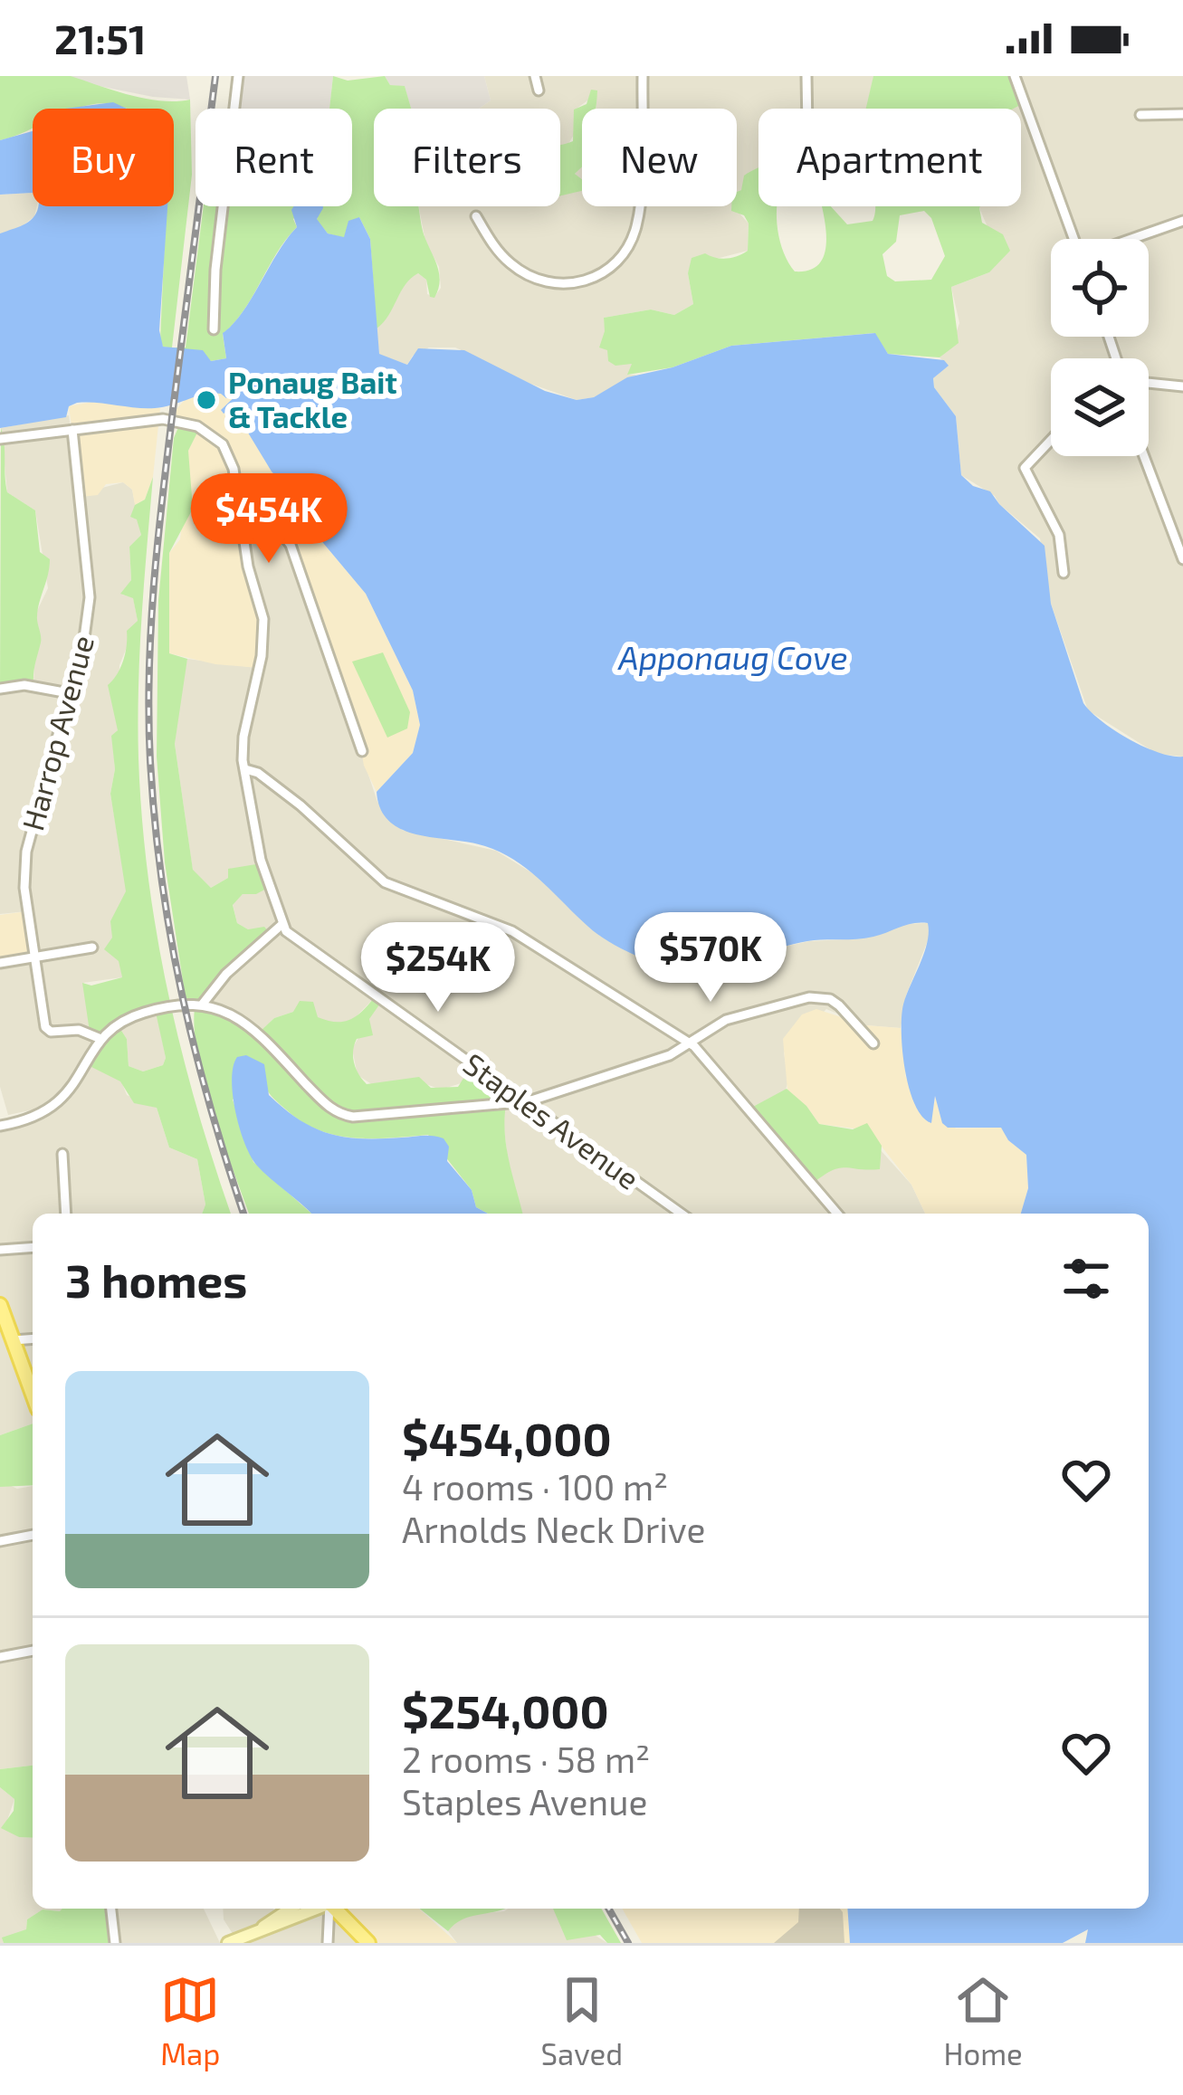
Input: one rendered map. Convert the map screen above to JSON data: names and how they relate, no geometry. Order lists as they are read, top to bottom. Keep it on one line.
{"streets":{"street":["Harrop Avenue","Staples Avenue"]},"water":["Apponaug Cove"],"places":["Ponaug Bait & Tackle"],"page":{"status":"21:51","chip":["Buy","Rent","Filters","New","Apartment"],"price":["$454K","$570K","$254K"],"heading":"3 homes","list":[{"name":"$454,000","note":"4 rooms · 100 m² · Arnolds Neck Drive"},{"name":"$254,000","note":"2 rooms · 58 m² · Staples Avenue"}],"tabs":["Map","Saved","Home"]}}
